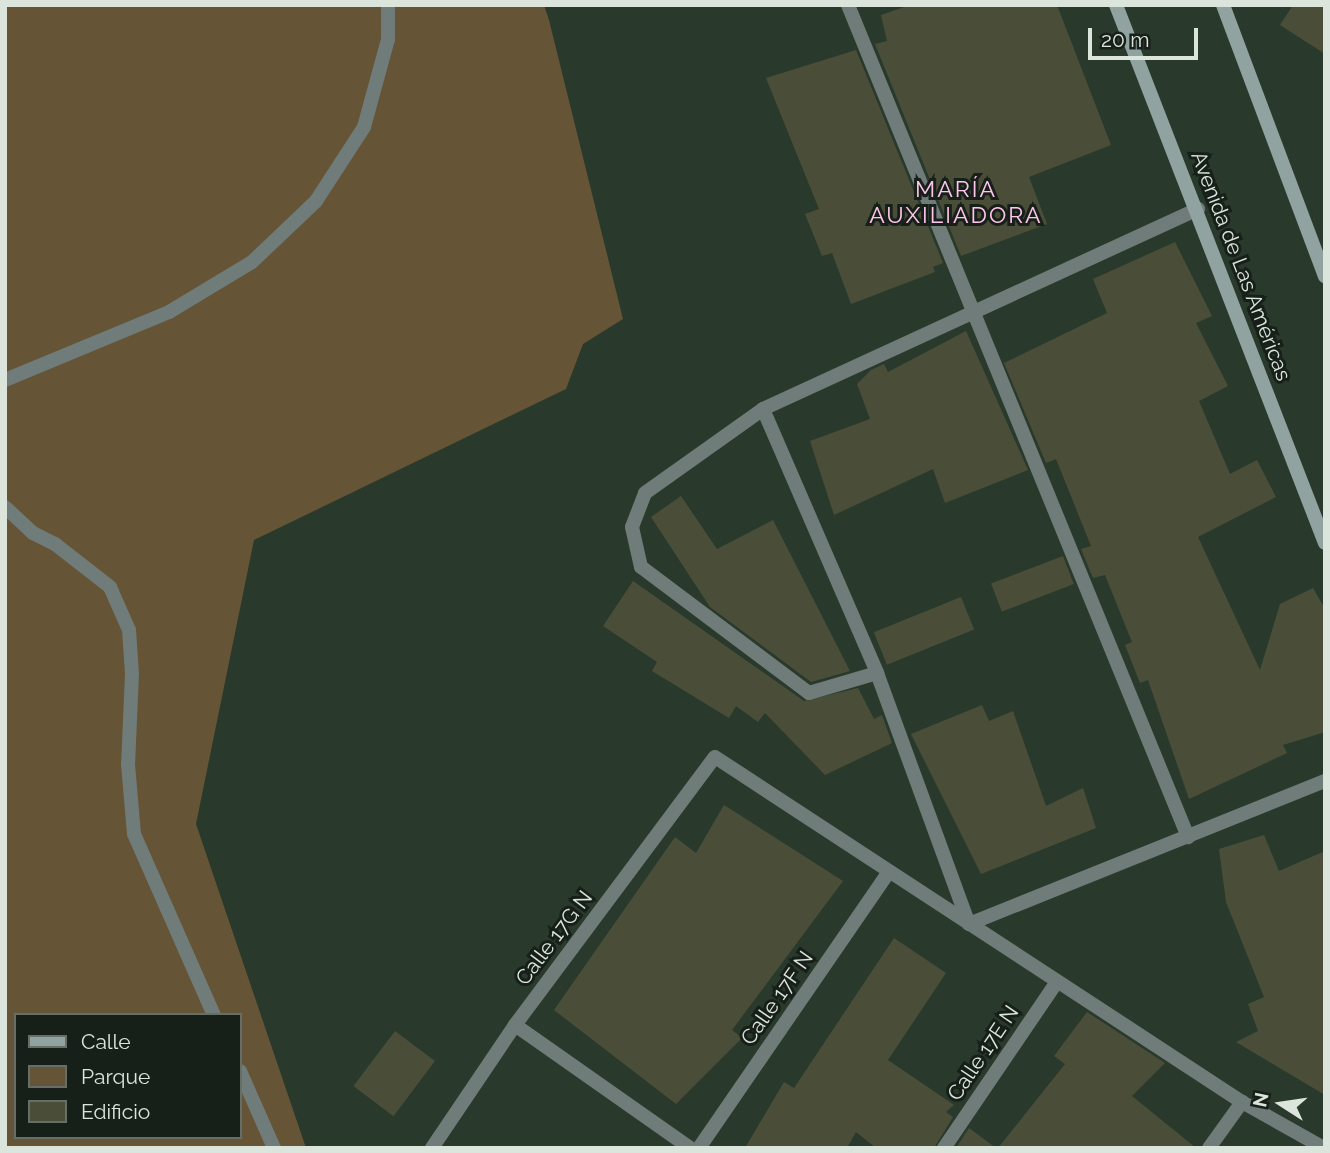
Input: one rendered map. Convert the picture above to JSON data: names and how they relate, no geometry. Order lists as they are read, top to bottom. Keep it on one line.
{"streets":{"main road":["Avenida de Las Américas"],"street":["Calle 17G N","Calle 17F N","Calle 17E N"]},"crossings":[["Calle 17G N","Calle 17F N"]],"districts":["MARÍA AUXILIADORA"],"legend":["Calle","Parque","Edificio"],"scale_bar":"20 m","north":"left"}
